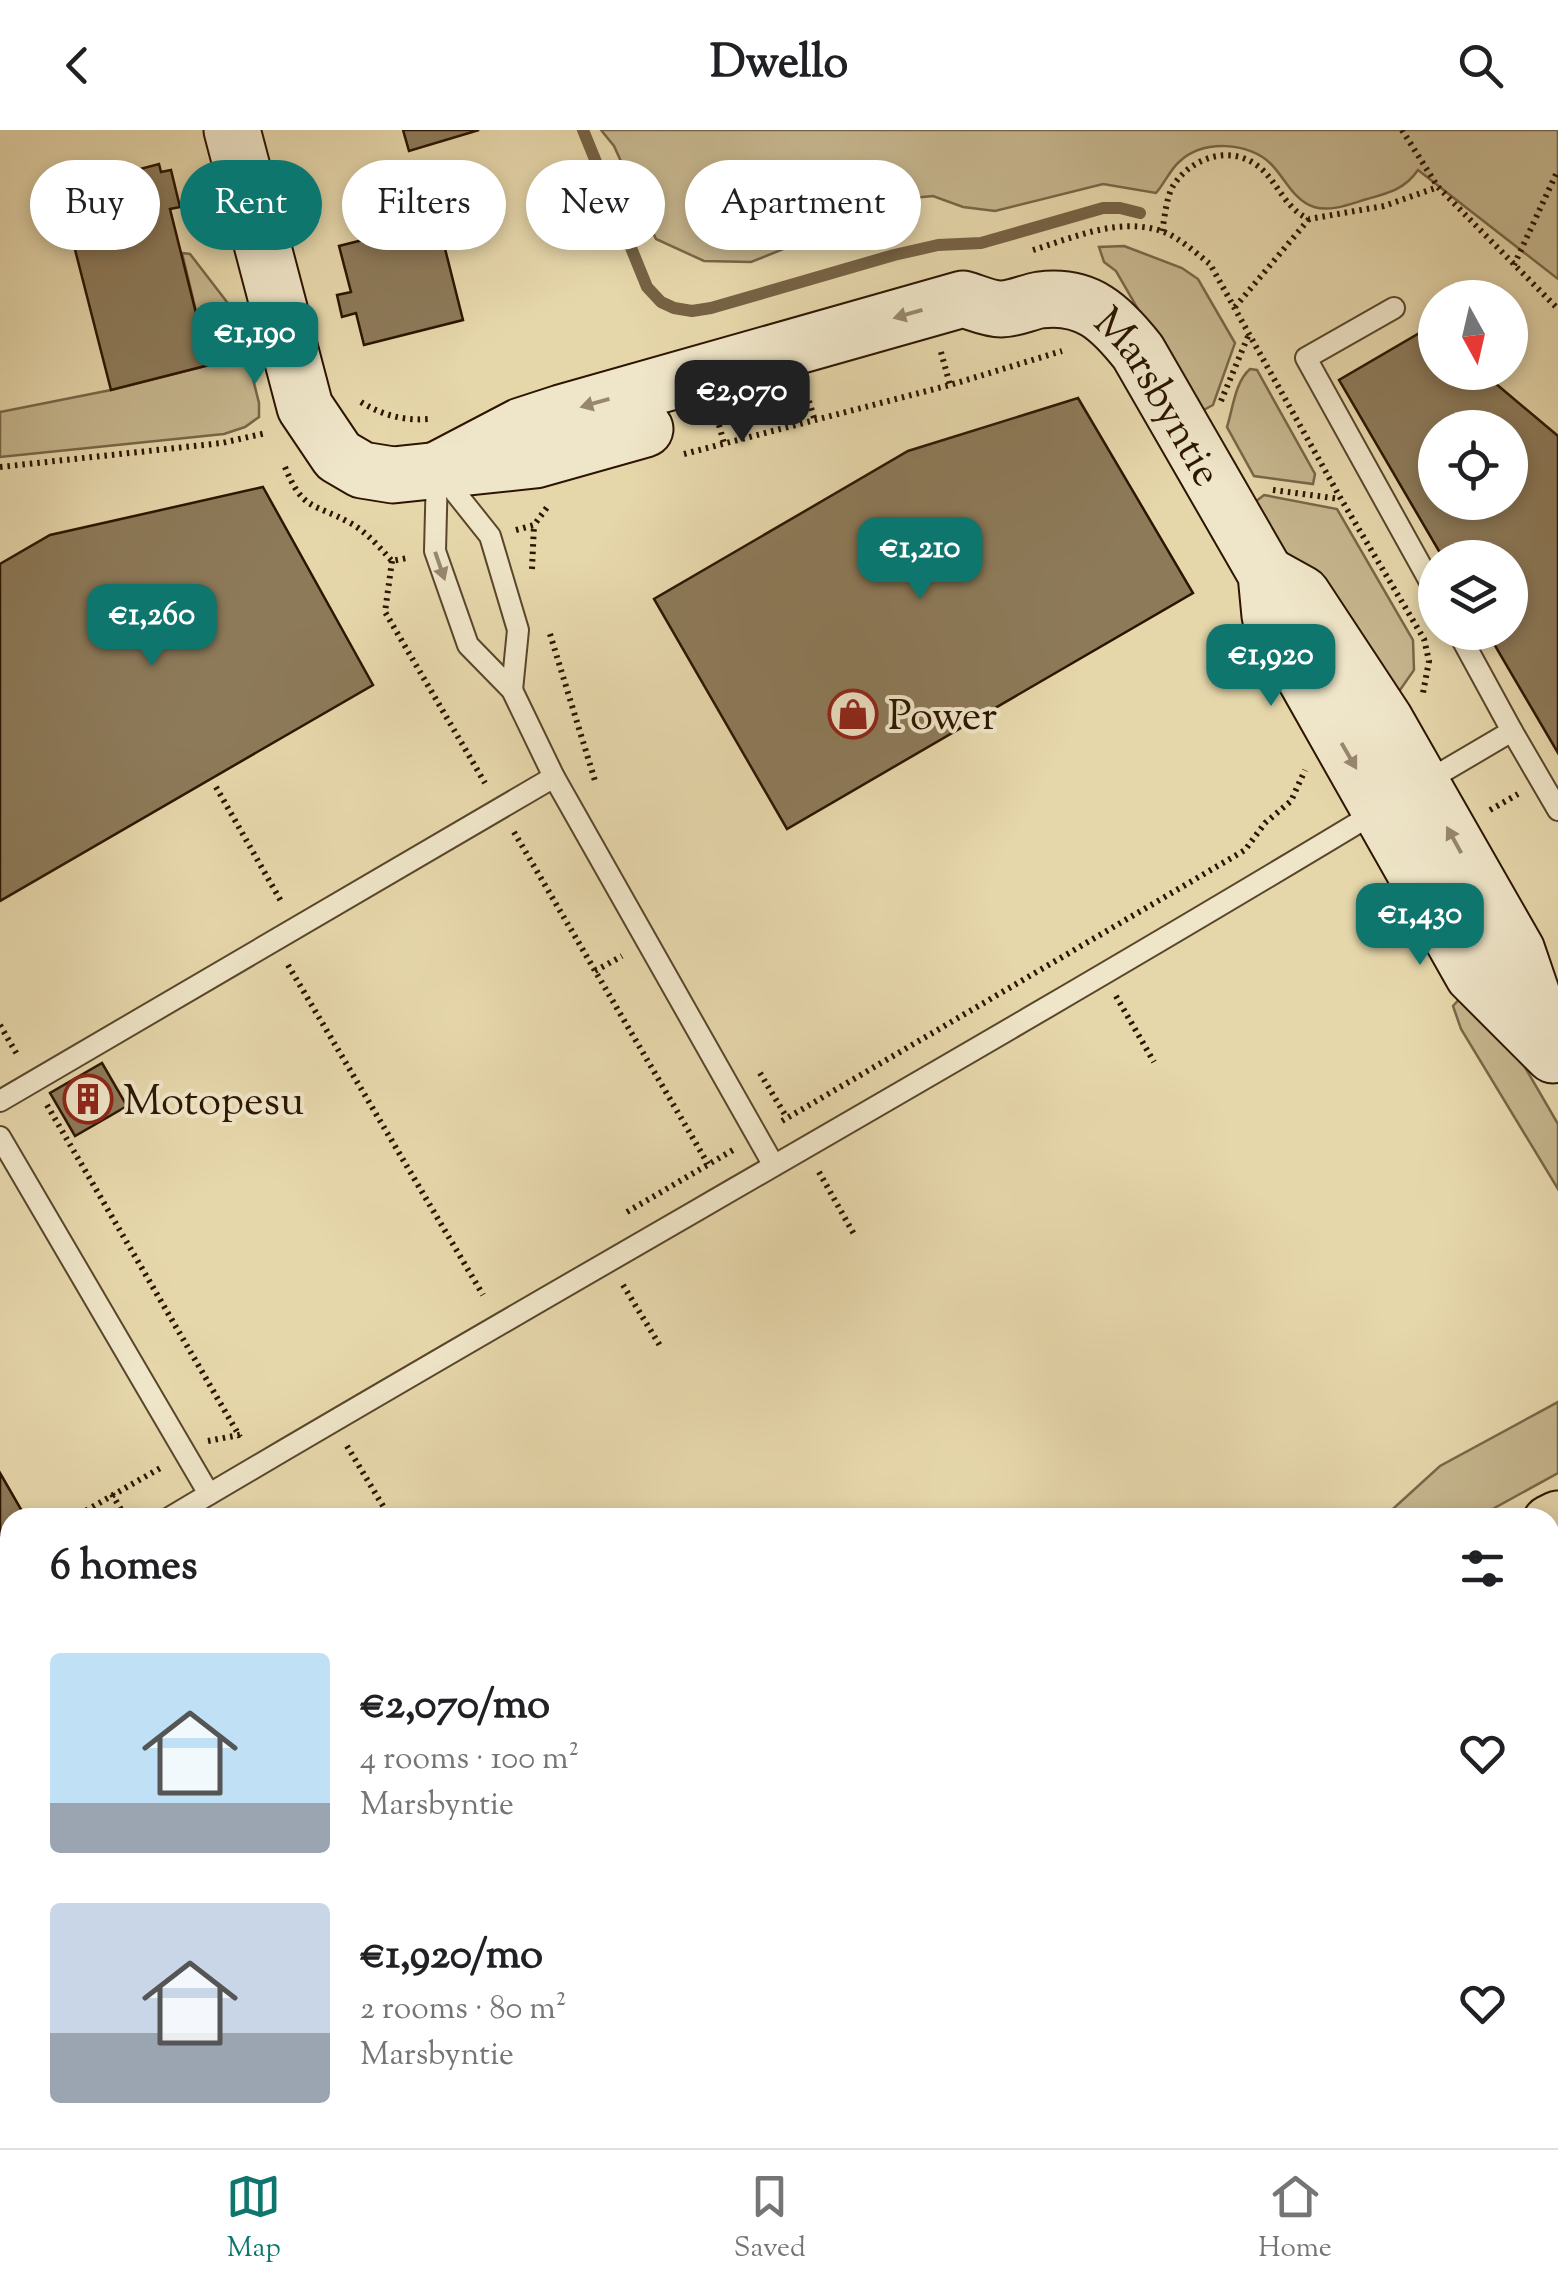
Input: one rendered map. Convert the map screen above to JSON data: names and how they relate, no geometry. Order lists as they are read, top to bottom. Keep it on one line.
{"streets":{"main road":["Marsbyntie"]},"places":{"shop":["Power"],"building":["Motopesu"]},"north":"bottom","page":{"header":"Dwello","chip":["Buy","Rent","Filters","New","Apartment"],"price":["€1,190","€2,070","€1,210","€1,260","€1,920","€1,430"],"heading":"6 homes","list":[{"name":"€2,070/mo","note":"4 rooms · 100 m² · Marsbyntie"},{"name":"€1,920/mo","note":"2 rooms · 80 m² · Marsbyntie"}],"tabs":["Map","Saved","Home"]}}
